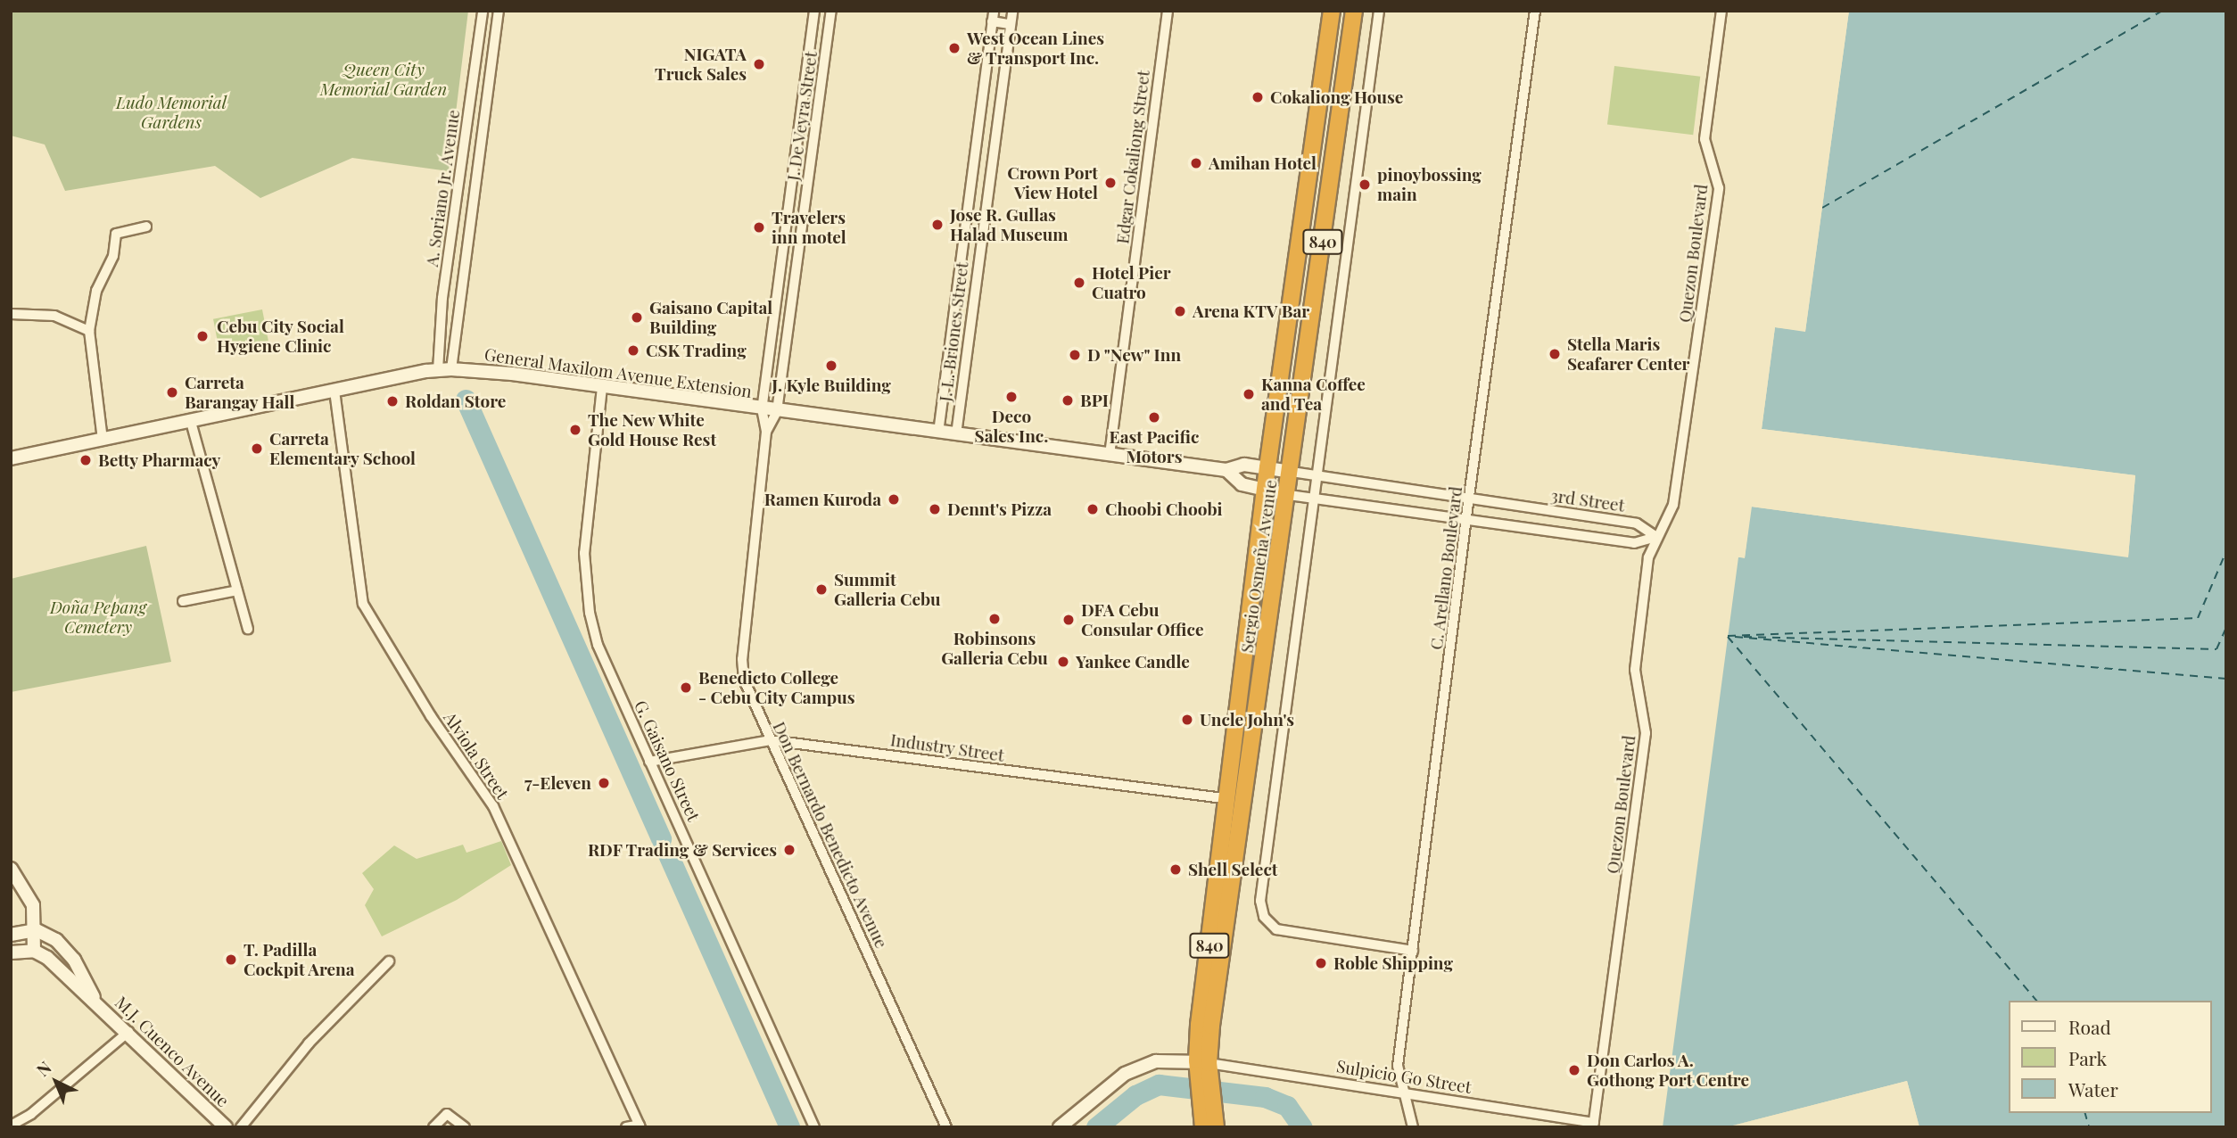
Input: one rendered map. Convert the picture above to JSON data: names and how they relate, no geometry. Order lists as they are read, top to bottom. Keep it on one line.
{"streets":{"highway":["840","Sergio Osmeña Avenue"],"main road":["General Maxilom Avenue Extension","M.J. Cuenco Avenue"],"street":["J. De Veyra Street","Edgar Cokaliong Street","A. Soriano Jr. Avenue","Quezon Boulevard","J. L. Briones Street","3rd Street","C. Arellano Boulevard","Industry Street","Alviola Street","G. Gaisano Street","Don Bernardo Benedicto Avenue","Sulpicio Go Street"]},"crossings":[["J. De Veyra Street","General Maxilom Avenue Extension"],["J. De Veyra Street","Don Bernardo Benedicto Avenue"],["Edgar Cokaliong Street","General Maxilom Avenue Extension"],["A. Soriano Jr. Avenue","General Maxilom Avenue Extension"],["Quezon Boulevard","3rd Street"],["Quezon Boulevard","Sulpicio Go Street"],["J. L. Briones Street","General Maxilom Avenue Extension"],["General Maxilom Avenue Extension","3rd Street"],["General Maxilom Avenue Extension","Sergio Osmeña Avenue"],["General Maxilom Avenue Extension","Alviola Street"],["General Maxilom Avenue Extension","G. Gaisano Street"],["General Maxilom Avenue Extension","Don Bernardo Benedicto Avenue"],["3rd Street","Sergio Osmeña Avenue"],["3rd Street","C. Arellano Boulevard"],["Sergio Osmeña Avenue","Industry Street"],["Sergio Osmeña Avenue","Sulpicio Go Street"],["C. Arellano Boulevard","Sulpicio Go Street"],["Industry Street","G. Gaisano Street"],["Industry Street","Don Bernardo Benedicto Avenue"]],"parks":["Queen City Memorial Garden","Ludo Memorial Gardens","Doña Pepang Cemetery"],"places":["West Ocean Lines & Transport Inc.","NIGATA Truck Sales","Cokaliong House","Amihan Hotel","Crown Port View Hotel","pinoybossing main","Jose R. Gullas Halad Museum","Travelers inn motel","Hotel Pier Cuatro","Arena KTV Bar","Gaisano Capital Building","Cebu City Social Hygiene Clinic","CSK Trading","Stella Maris Seafarer Center","D \"New\" Inn","J. Kyle Building","Carreta Barangay Hall","Kanna Coffee and Tea","Deco Sales Inc.","BPI","Roldan Store","East Pacific Motors","The New White Gold House Rest","Carreta Elementary School","Betty Pharmacy","Ramen Kuroda","Dennt's Pizza","Choobi Choobi","Summit Galleria Cebu","Robinsons Galleria Cebu","DFA Cebu Consular Office","Yankee Candle","Benedicto College - Cebu City Campus","Uncle John's","7-Eleven","RDF Trading & Services","Shell Select","T. Padilla Cockpit Arena","Roble Shipping","Don Carlos A. Gothong Port Centre"],"legend":["Road","Park","Water"],"north":"top left"}
